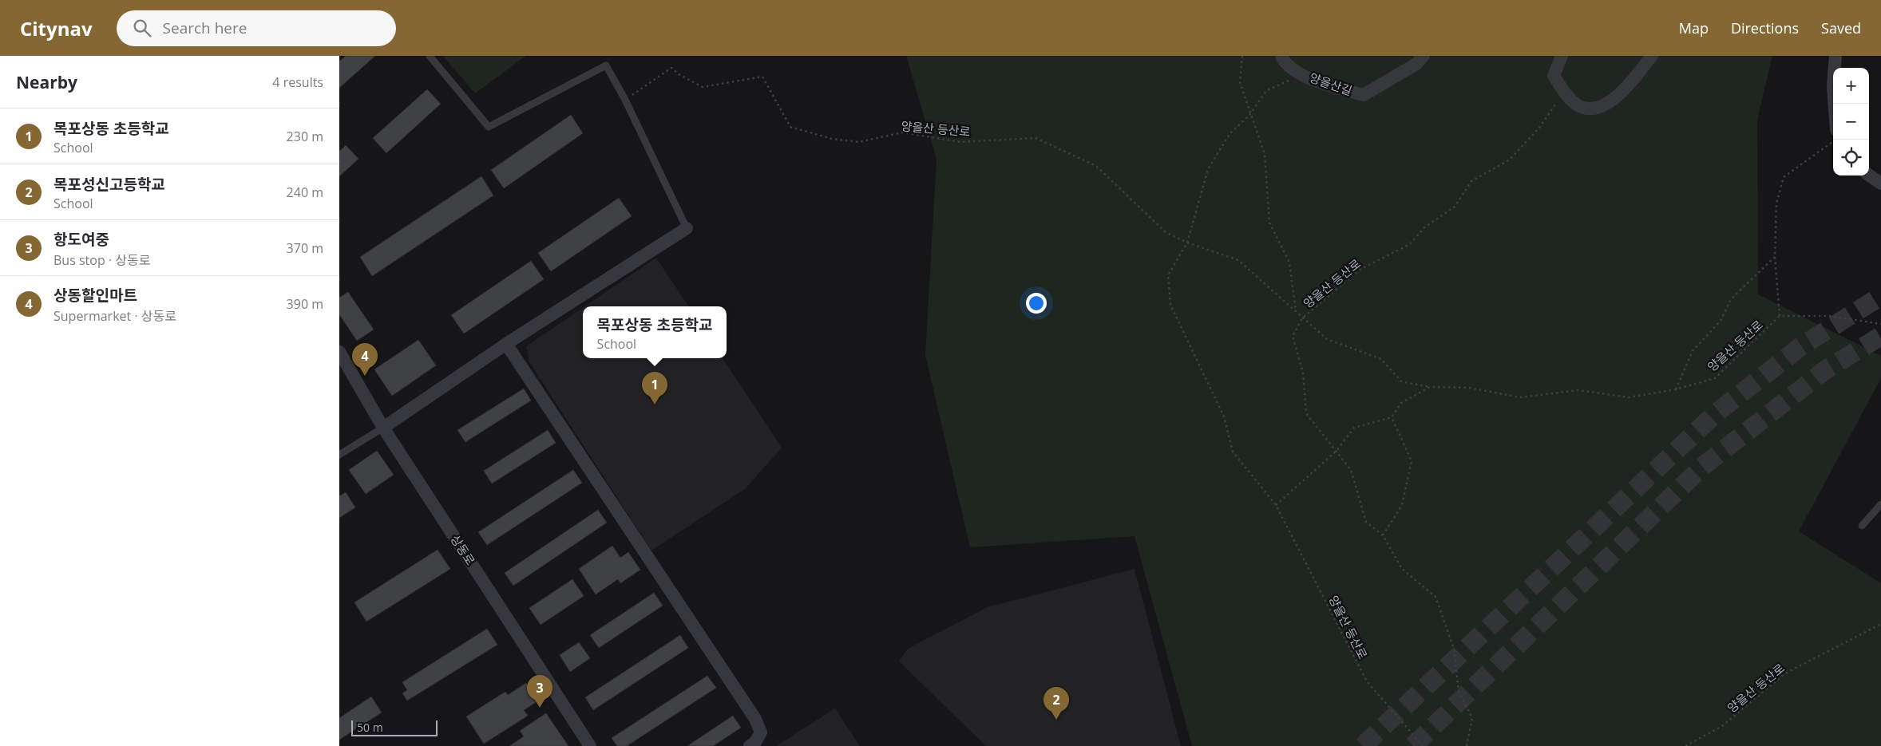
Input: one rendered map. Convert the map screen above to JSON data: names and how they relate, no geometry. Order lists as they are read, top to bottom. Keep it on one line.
{"streets":{"street":["양을산길","상동로"],"path":["양을산 등산로"]},"crossings":[["양을산길","양을산 등산로"]],"scale_bar":"50 m","page":{"header":"Citynav","search":"Search here","nav":["Map","Directions","Saved"],"heading":["Nearby","4 results"],"map_buttons":["+","−"],"list":[{"mark":"1","name":"목포상동 초등학교","note":"School","value":"230 m"},{"mark":"2","name":"목포성신고등학교","note":"School","value":"240 m"},{"mark":"3","name":"항도여중","note":"Bus stop · 상동로","value":"370 m"},{"mark":"4","name":"상동할인마트","note":"Supermarket · 상동로","value":"390 m"}],"popup":["목포상동 초등학교","School"],"pins":["4","1","3","2"],"scale":"50 m"}}
